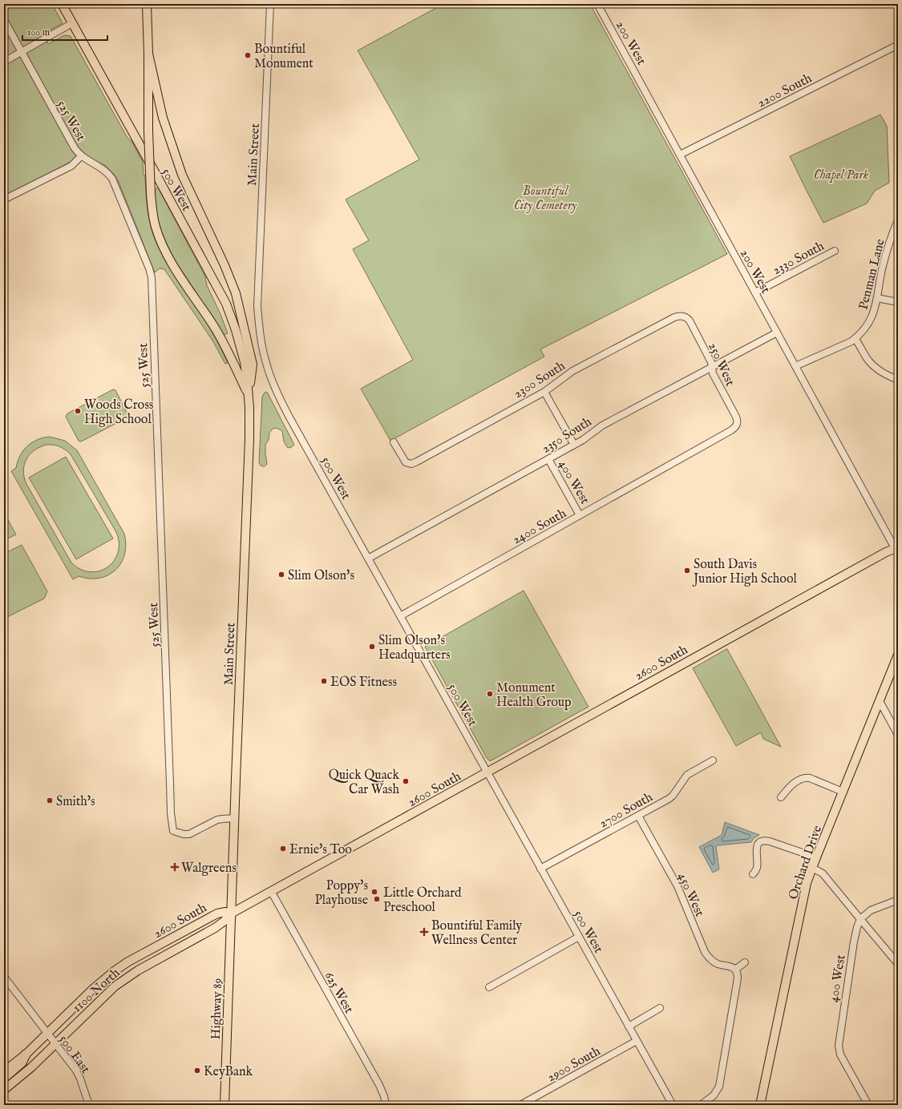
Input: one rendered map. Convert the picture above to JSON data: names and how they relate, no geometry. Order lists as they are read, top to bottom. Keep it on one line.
{"streets":{"main road":["Main Street","500 West","2600 South","Orchard Drive","1100 North","Highway 89"],"street":["200 West","2200 South","525 West","2330 South","Penman Lane","250 West","2300 South","2350 South","400 West","2400 South","2700 South","450 West","625 West","500 East","2900 South"]},"crossings":[["200 West","2200 South"],["200 West","2330 South"],["200 West","Penman Lane"],["200 West","2350 South"],["200 West","2600 South"],["525 West","Main Street"],["Main Street","500 West"],["Main Street","2600 South"],["Main Street","1100 North"],["Main Street","Highway 89"],["500 West","2350 South"],["500 West","2400 South"],["500 West","2600 South"],["500 West","2700 South"],["500 West","2900 South"],["250 West","2300 South"],["250 West","2350 South"],["250 West","2400 South"],["2350 South","400 West"],["400 West","2400 South"],["2600 South","1100 North"],["2600 South","625 West"],["2600 South","Highway 89"],["2600 South","500 East"],["2700 South","450 West"],["1100 North","Highway 89"],["1100 North","500 East"]],"parks":["Chapel Park","Bountiful City Cemetery"],"places":{"other":["Bountiful Monument","Woods Cross High School","South Davis Junior High School","Slim Olson's","Slim Olson's Headquarters","EOS Fitness","Monument Health Group","Quick Quack Car Wash","Smith's","Ernie's Too","Poppy's Playhouse","Little Orchard Preschool","KeyBank"],"health":["Walgreens","Bountiful Family Wellness Center"]},"scale_bar":"100 m"}
